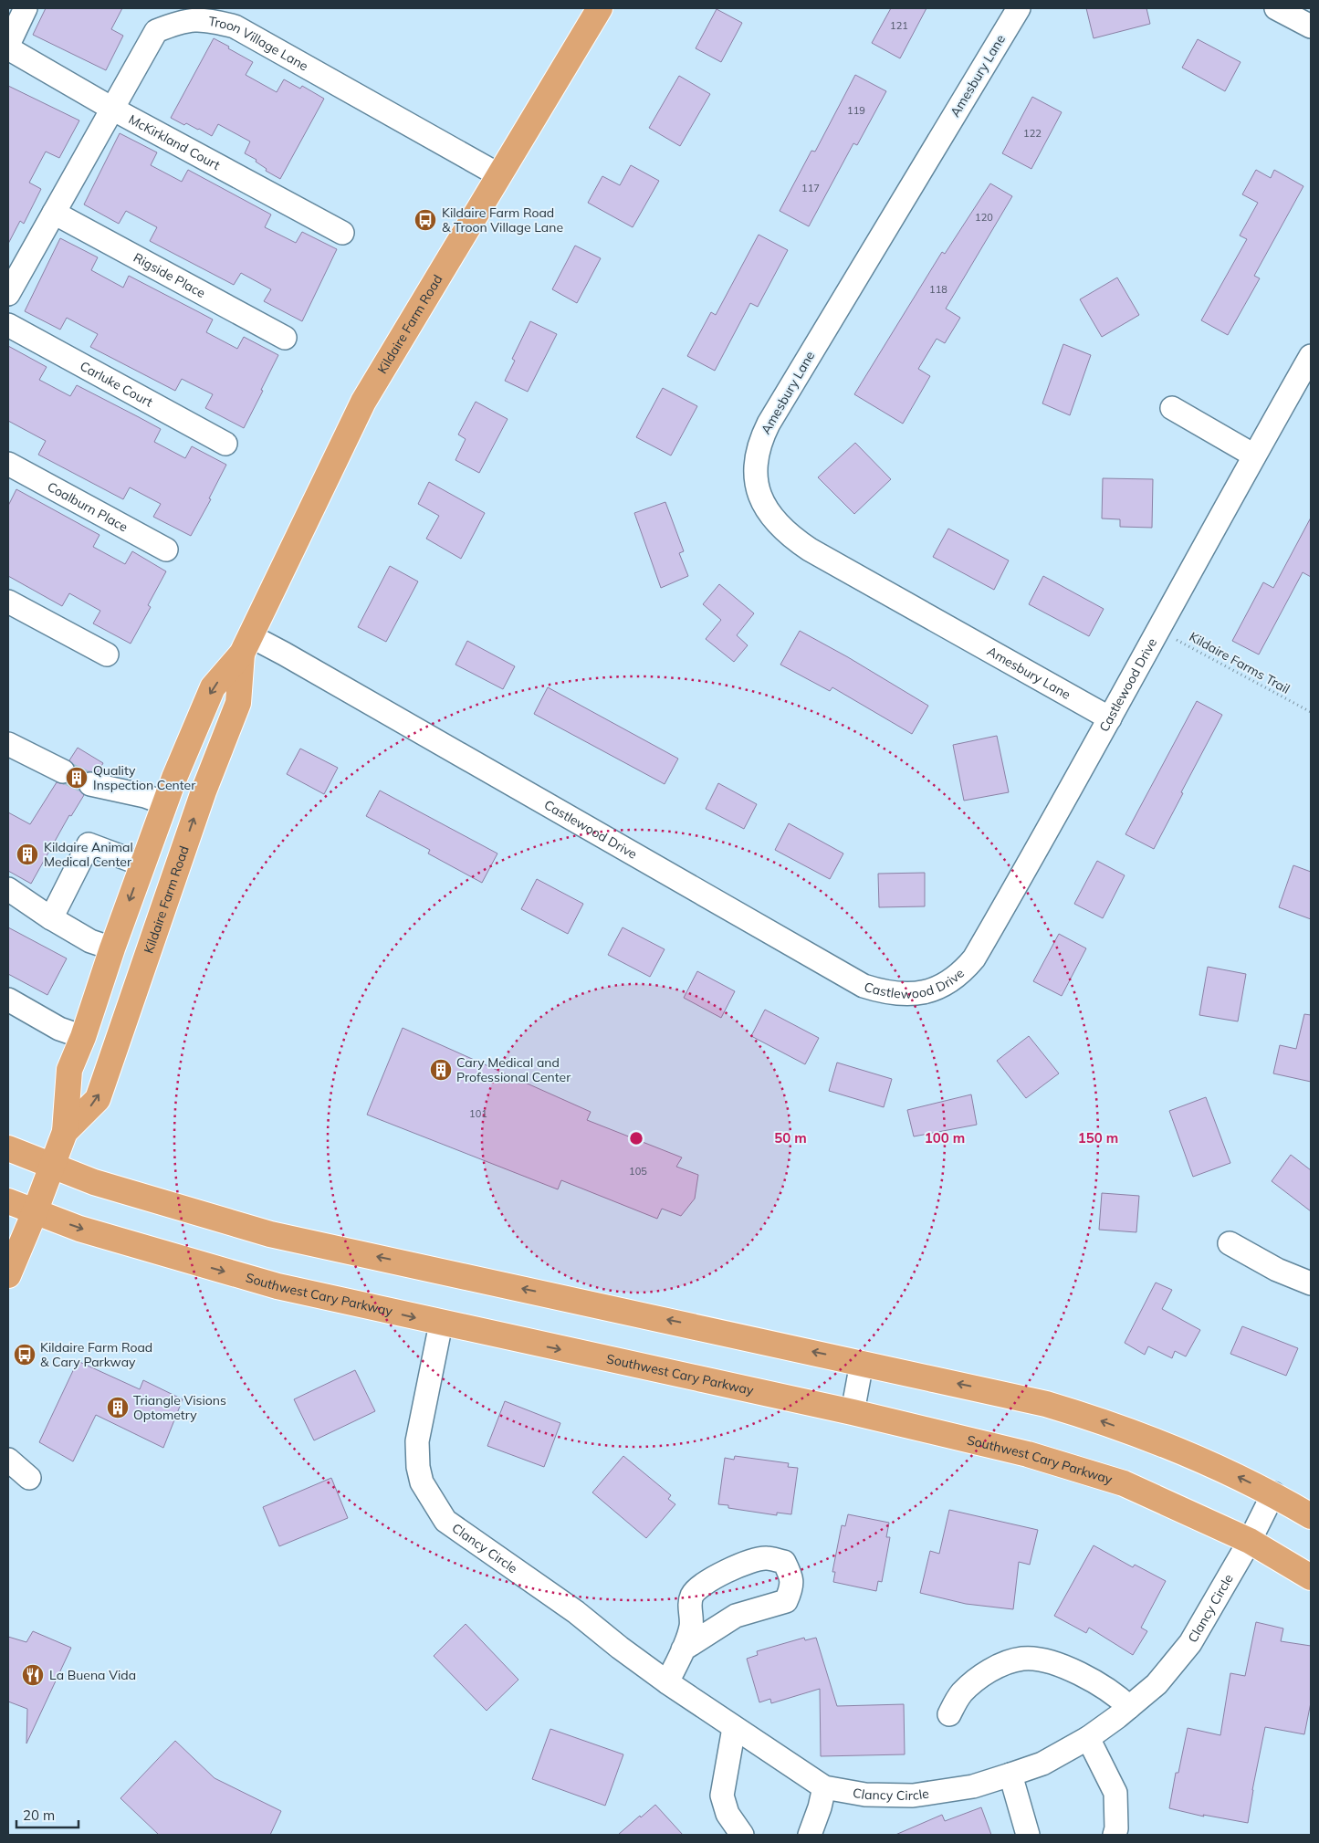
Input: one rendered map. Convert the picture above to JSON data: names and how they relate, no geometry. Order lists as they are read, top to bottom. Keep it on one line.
{"streets":{"main road":["Kildaire Farm Road","Southwest Cary Parkway"],"street":["Troon Village Lane","Amesbury Lane","McKirkland Court","Rigside Place","Carluke Court","Coalburn Place","Castlewood Drive","Clancy Circle"],"path":["Kildaire Farms Trail"]},"crossings":[["Troon Village Lane","McKirkland Court"],["Troon Village Lane","Rigside Place"],["Troon Village Lane","Kildaire Farm Road"],["Amesbury Lane","Castlewood Drive"],["Kildaire Farm Road","Castlewood Drive"],["Kildaire Farm Road","Southwest Cary Parkway"],["Kildaire Farms Trail","Castlewood Drive"],["Southwest Cary Parkway","Clancy Circle"]],"places":{"bus stop":["Kildaire Farm Road & Troon Village Lane","Kildaire Farm Road & Cary Parkway"],"building":["Quality Inspection Center","Kildaire Animal Medical Center","Cary Medical and Professional Center","Triangle Visions Optometry"],"restaurant":["La Buena Vida"]},"house_numbers":["121","119","122","117","120","118","101","105"],"scale_bar":"20 m","rings":["50 m","100 m","150 m"]}
